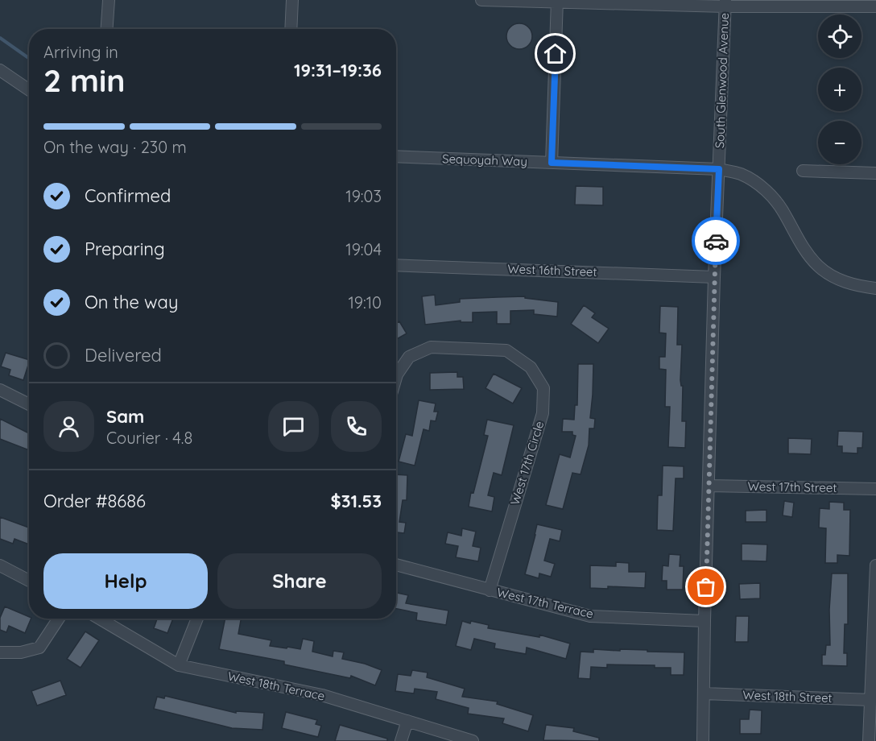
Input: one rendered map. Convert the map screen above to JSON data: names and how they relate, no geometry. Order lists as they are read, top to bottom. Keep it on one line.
{"streets":{"street":["South Glenwood Avenue","Sequoyah Way","West 16th Street","West 17th Circle","West 17th Street","West 17th Terrace","West 18th Terrace","West 18th Street"]},"crossings":[["South Glenwood Avenue","Sequoyah Way"],["South Glenwood Avenue","West 16th Street"],["South Glenwood Avenue","West 17th Street"],["South Glenwood Avenue","West 17th Terrace"],["South Glenwood Avenue","West 18th Street"],["West 17th Circle","West 17th Terrace"]],"page":{"map_buttons":["+","−"],"heading":["2 min","Arriving in","19:31–19:36"],"panel":["Sam","Courier · 4.8","Order #8686","$31.53"],"bar":"On the way · 230 m","list":[["Confirmed","19:03"],["Preparing","19:04"],["On the way","19:10"],"Delivered"],"buttons":["Help","Share"]}}
